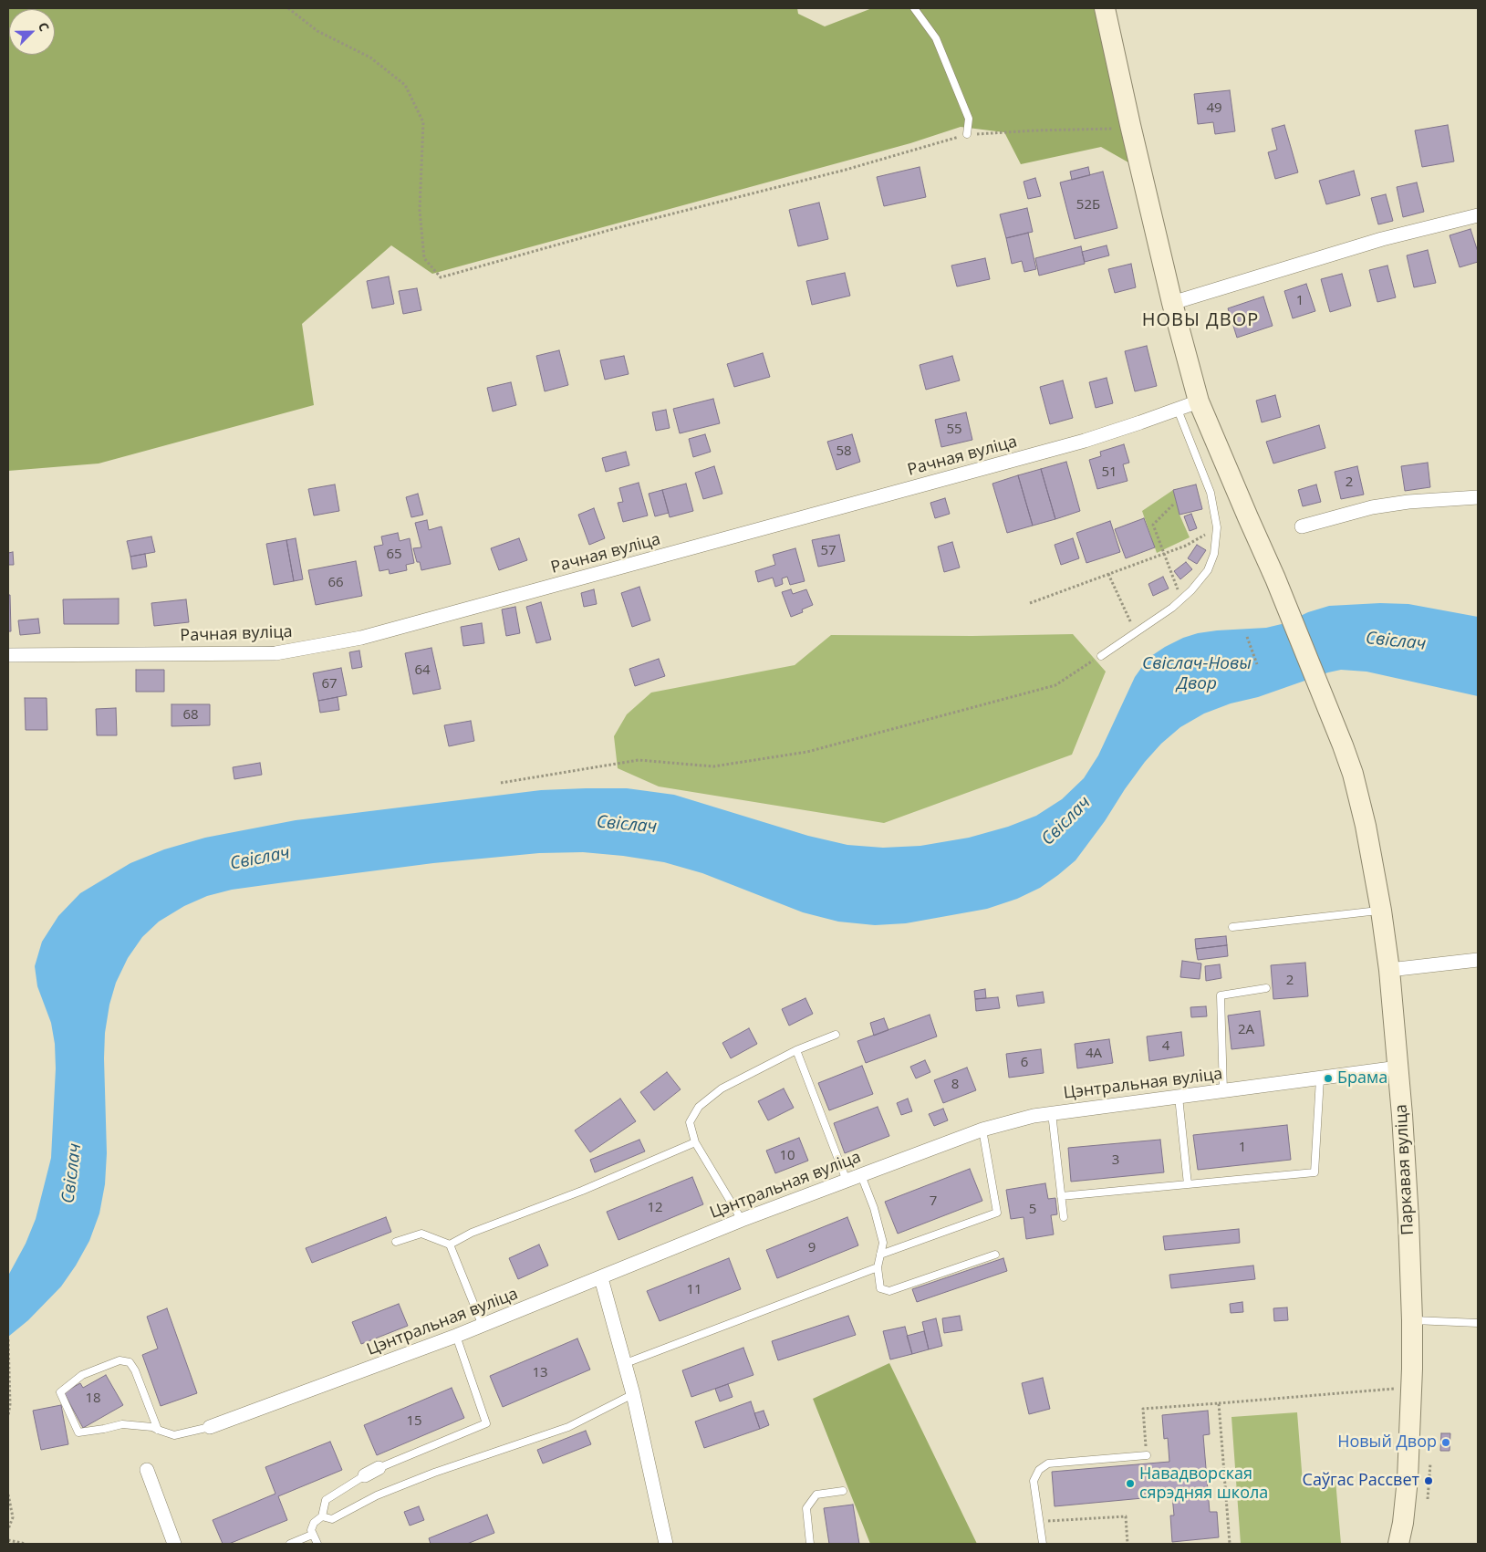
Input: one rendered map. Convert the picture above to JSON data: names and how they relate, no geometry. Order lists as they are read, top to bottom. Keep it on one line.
{"streets":{"main road":["Паркавая вуліца"],"street":["Рачная вуліца","Цэнтральная вуліца"]},"crossings":[["Рачная вуліца","Паркавая вуліца"],["Цэнтральная вуліца","Паркавая вуліца"]],"districts":["НОВЫ ДВОР"],"water":["Свіслач","Свіслач-Новы Двор"],"places":["Брама","Новый Двор","Саўгас Рассвет","Навадворская сярэдняя школа"],"house_numbers":["49","52Б","1","55","58","51","2","57","65","66","64","67","68","2","2А","4","4А","6","8","1","10","3","7","12","5","9","11","13","18","15"],"north":"top right"}
